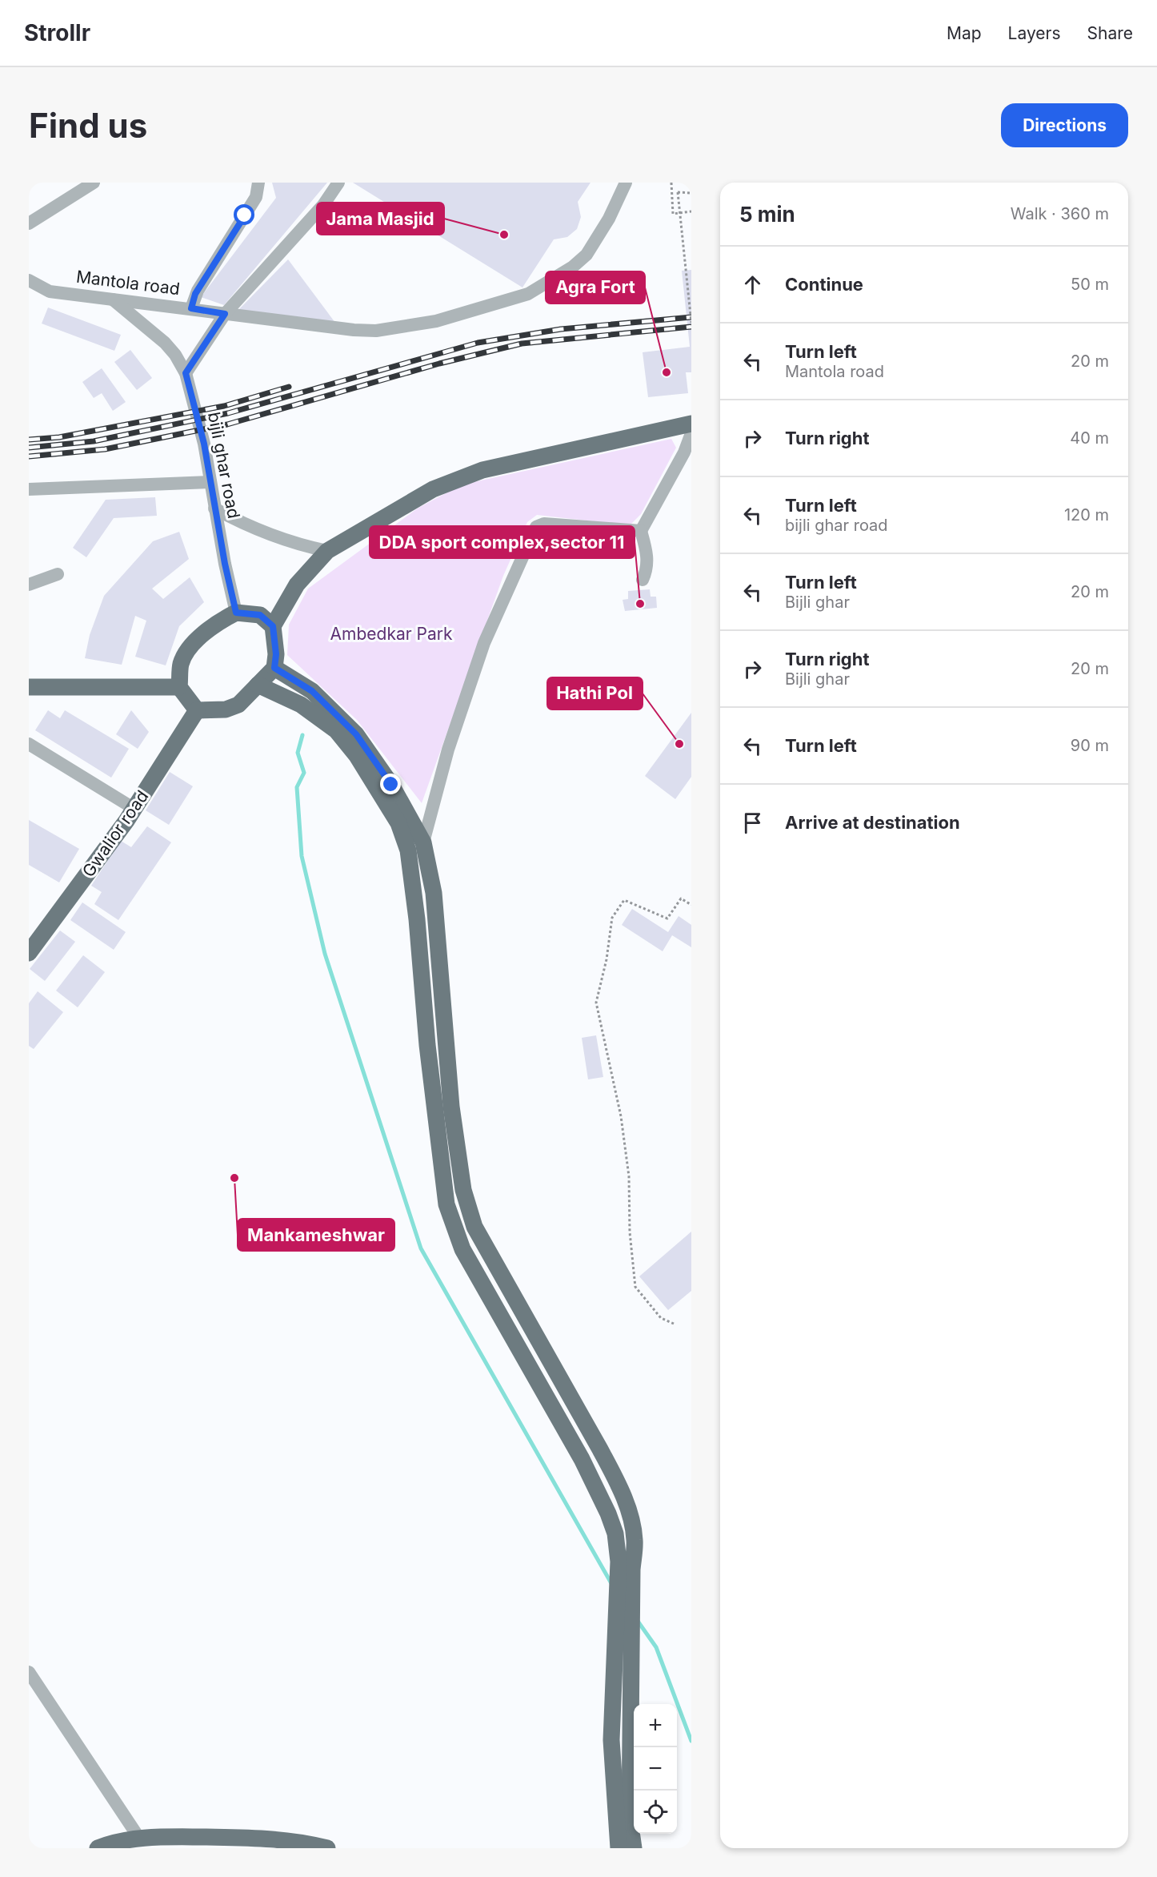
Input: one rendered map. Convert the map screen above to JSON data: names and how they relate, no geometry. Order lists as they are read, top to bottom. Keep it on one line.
{"streets":{"main road":["Gwalior road"],"street":["Mantola road","bijli ghar road"]},"crossings":[["Mantola road","bijli ghar road"],["bijli ghar road","Gwalior road"]],"parks":["Ambedkar Park"],"places":["Jama Masjid","Agra Fort","DDA sport complex,sector 11","Hathi Pol","Mankameshwar"],"page":{"header":"Strollr","nav":["Map","Layers","Share"],"buttons":"Directions","title":"Find us","heading":["5 min","Walk · 360 m"],"list":[["Continue","50 m"],["Turn left","Mantola road","20 m"],["Turn right","40 m"],["Turn left","bijli ghar road","120 m"],["Turn left","Bijli ghar","20 m"],["Turn right","Bijli ghar","20 m"],["Turn left","90 m"],"Arrive at destination"],"map_buttons":["+","−"]}}
